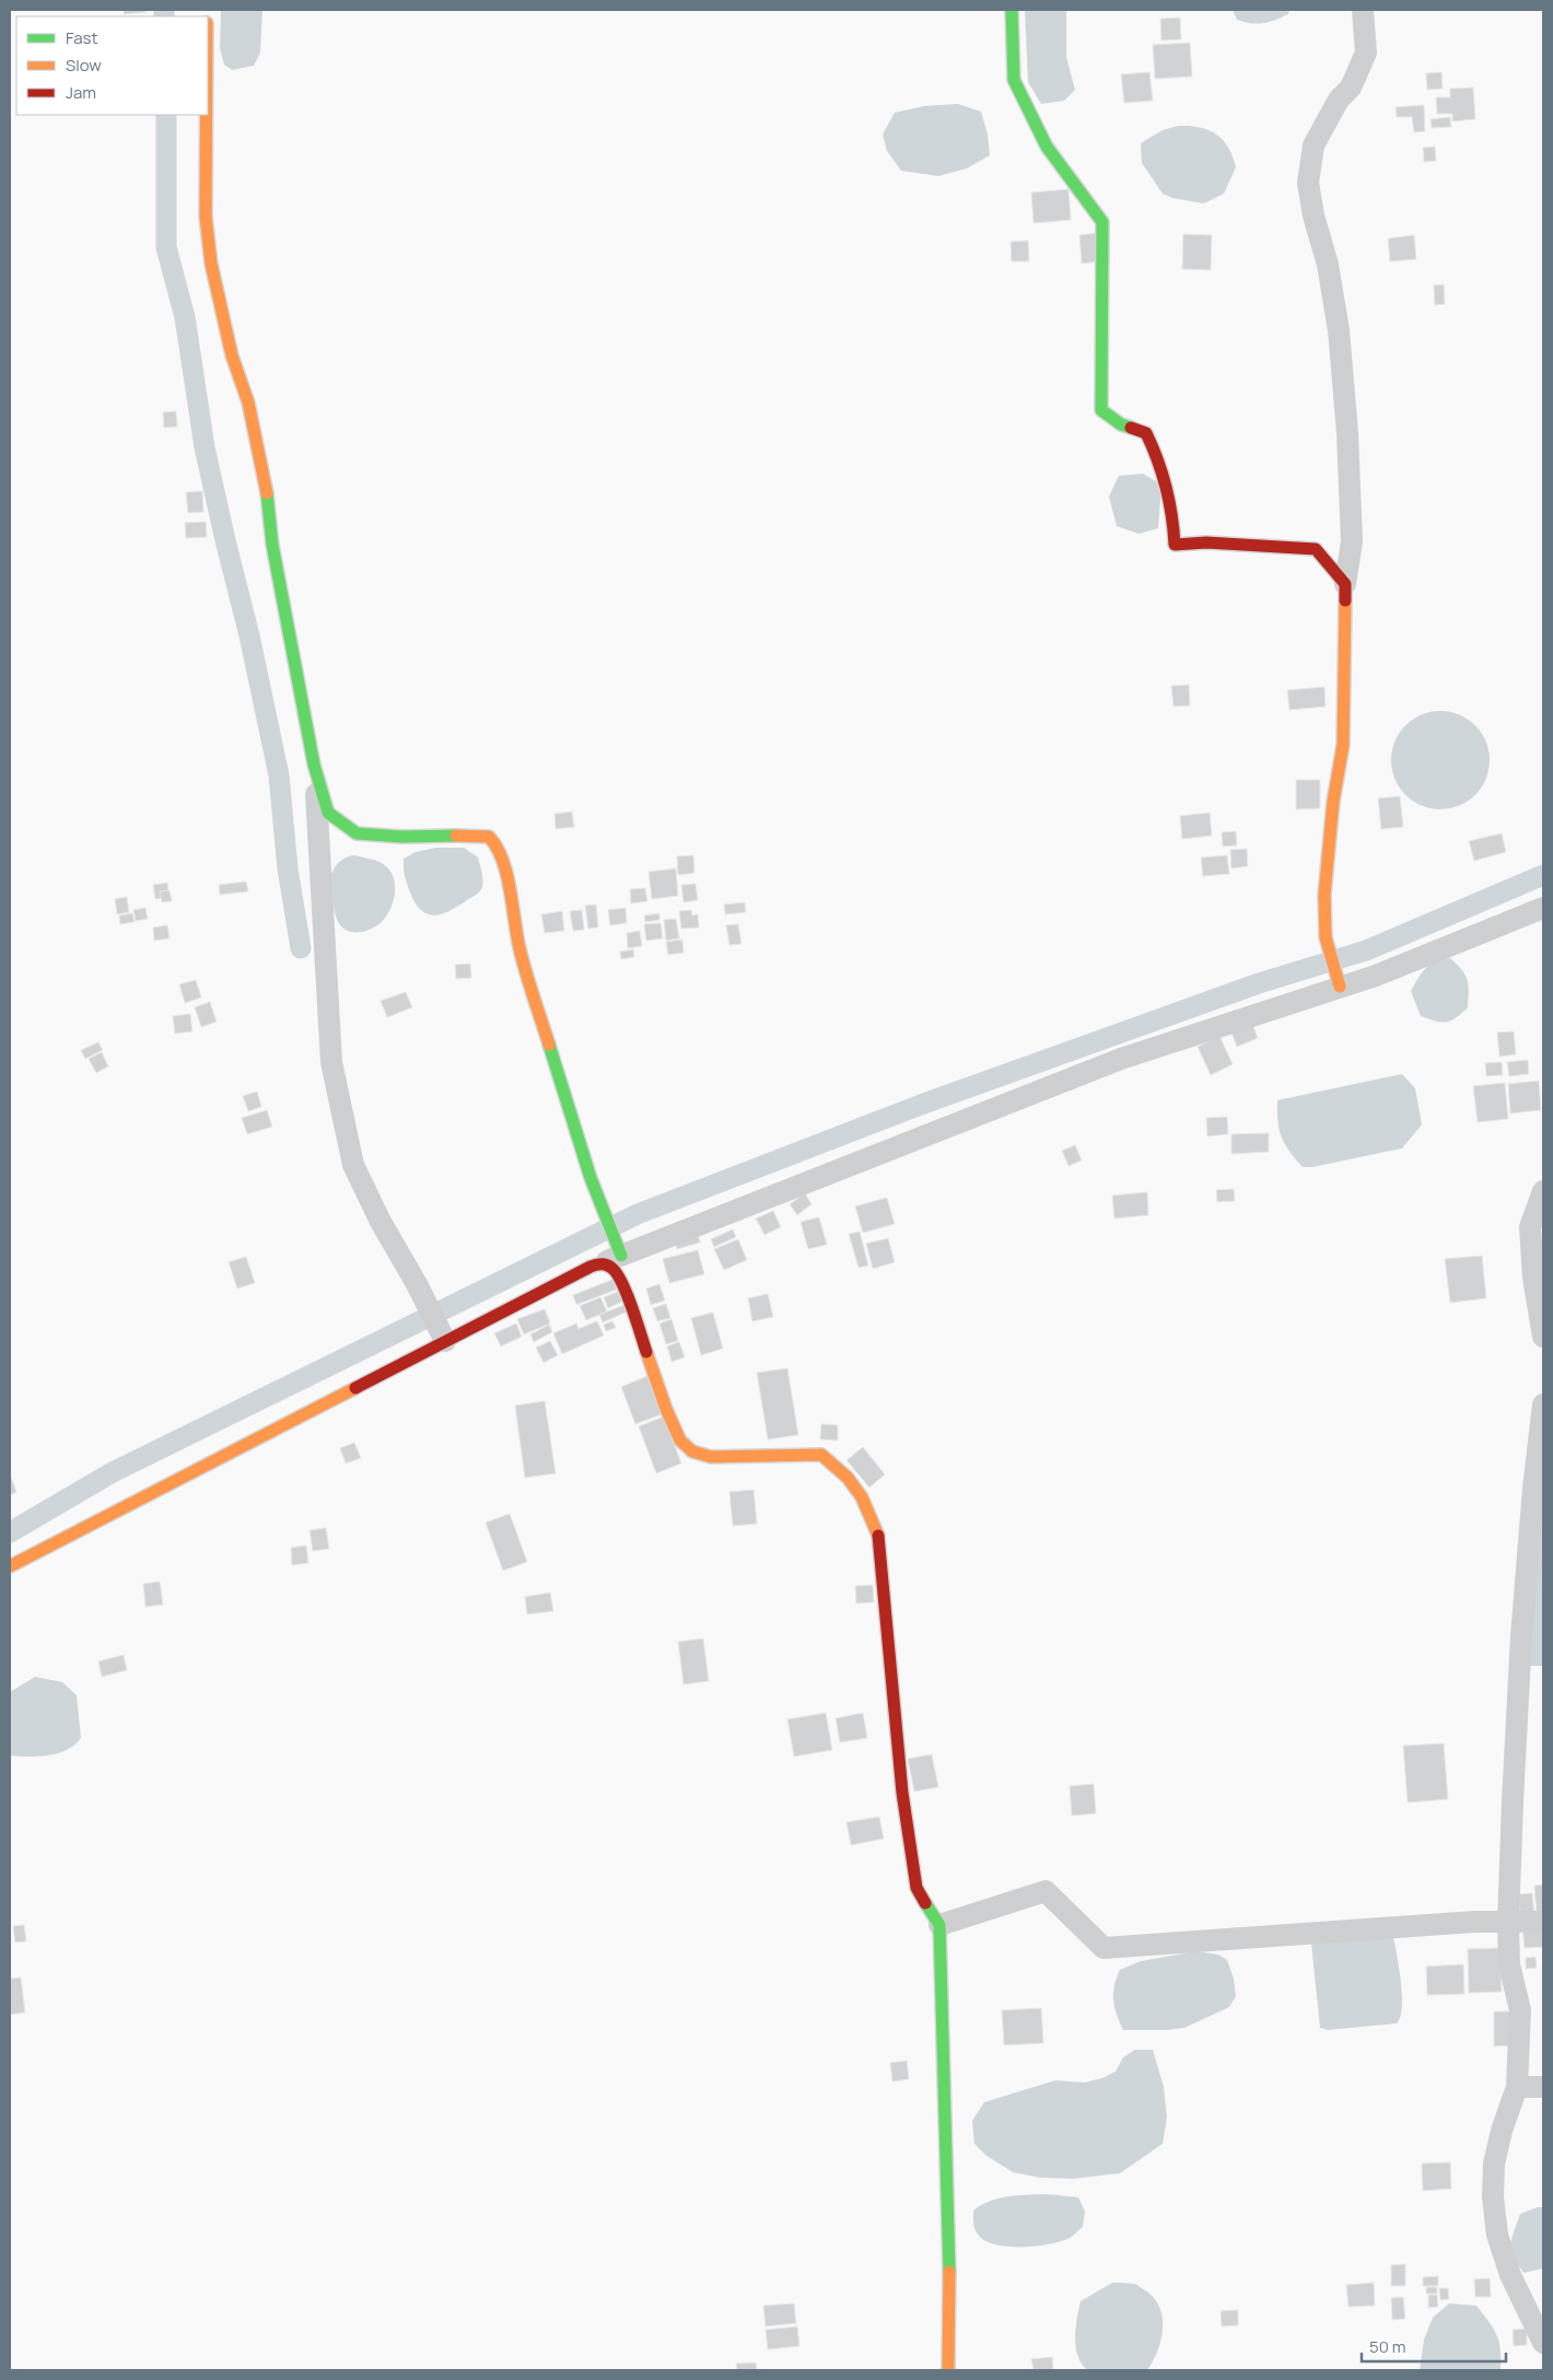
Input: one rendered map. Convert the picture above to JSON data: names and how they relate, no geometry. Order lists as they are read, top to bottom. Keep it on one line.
{"legend":["Fast","Slow","Jam"],"scale_bar":"50 m"}
